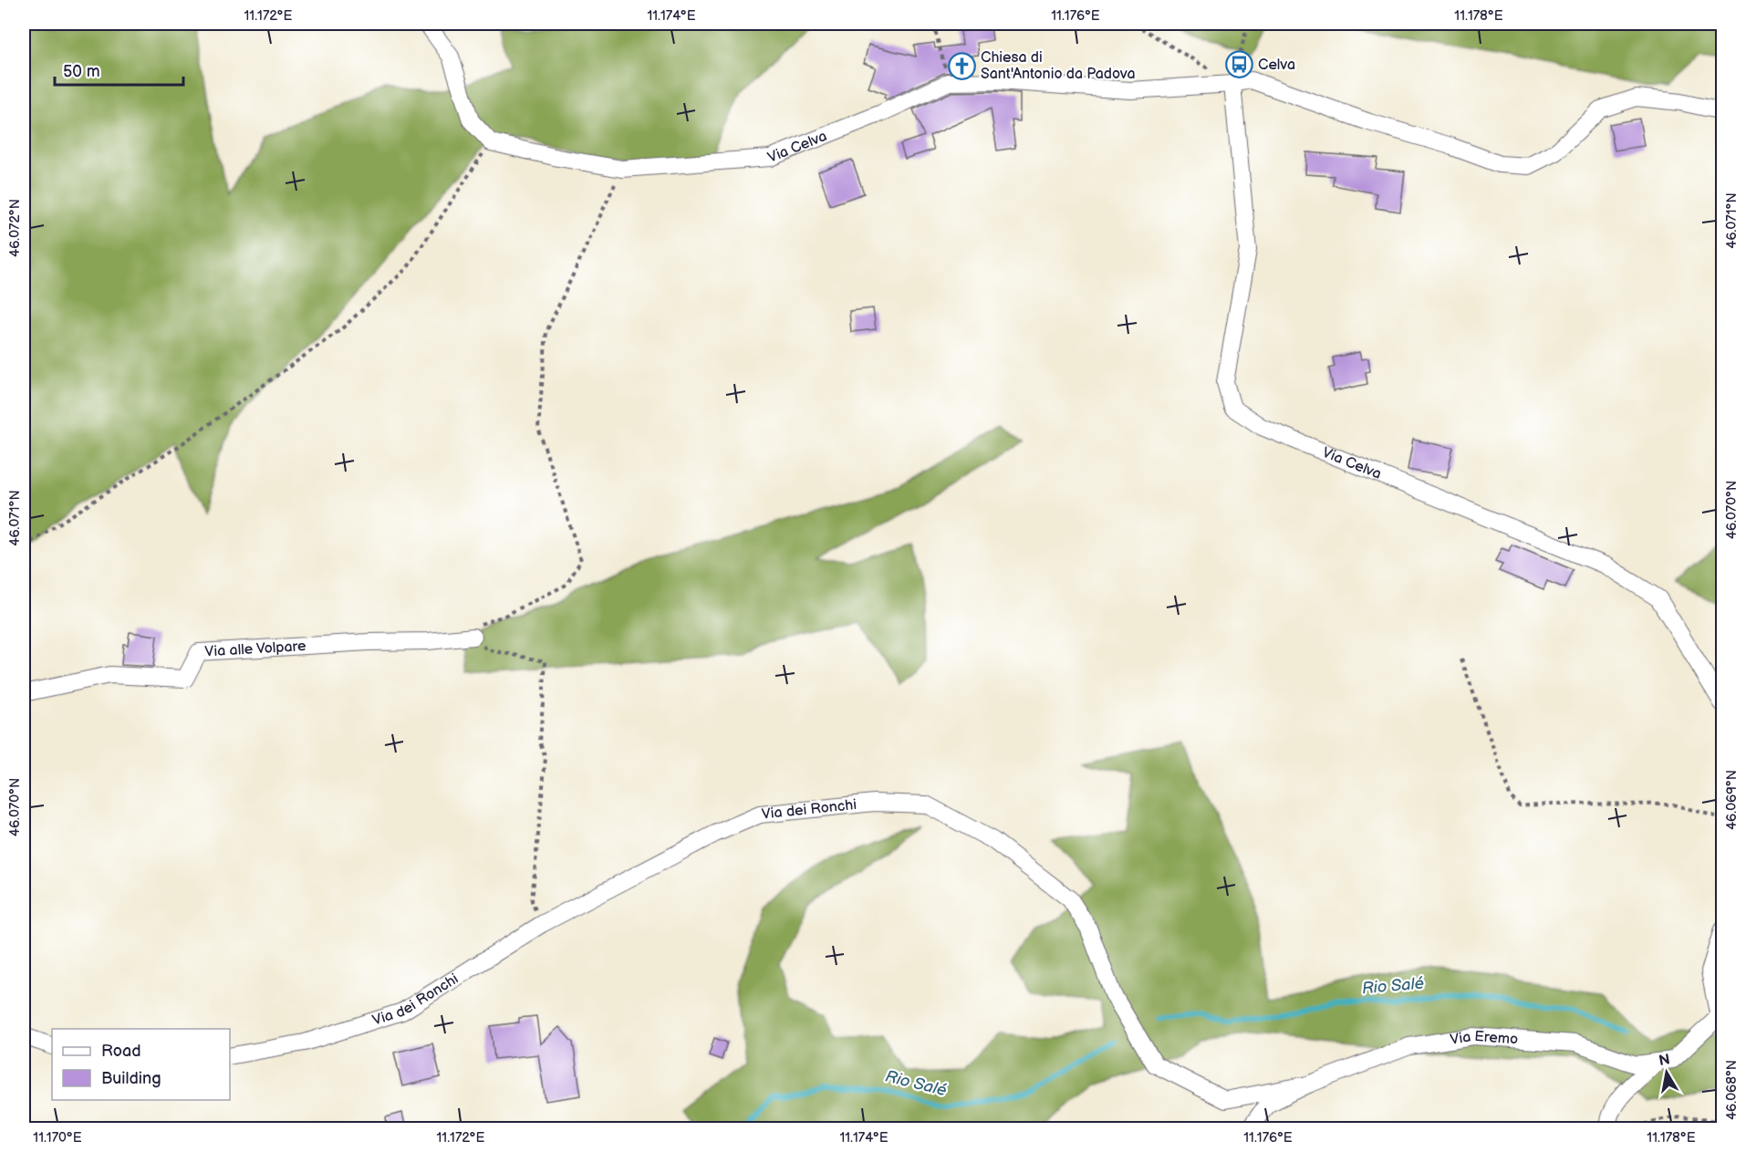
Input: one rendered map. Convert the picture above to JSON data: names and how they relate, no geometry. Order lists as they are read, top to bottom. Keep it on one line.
{"streets":{"street":["Via Celva","Via alle Volpare","Via dei Ronchi","Via Eremo"]},"crossings":[["Via dei Ronchi","Via Eremo"]],"water":["Rio Salé"],"places":{"bus stop":["Celva"],"church":["Chiesa di Sant'Antonio da Padova"]},"legend":["Road","Building"],"scale_bar":"50 m","north":"top","coordinates":["11.172°E","11.174°E","11.176°E","11.178°E","46.071°N","46.072°N","46.070°N","46.069°N","46.068°N","11.170°E"]}
